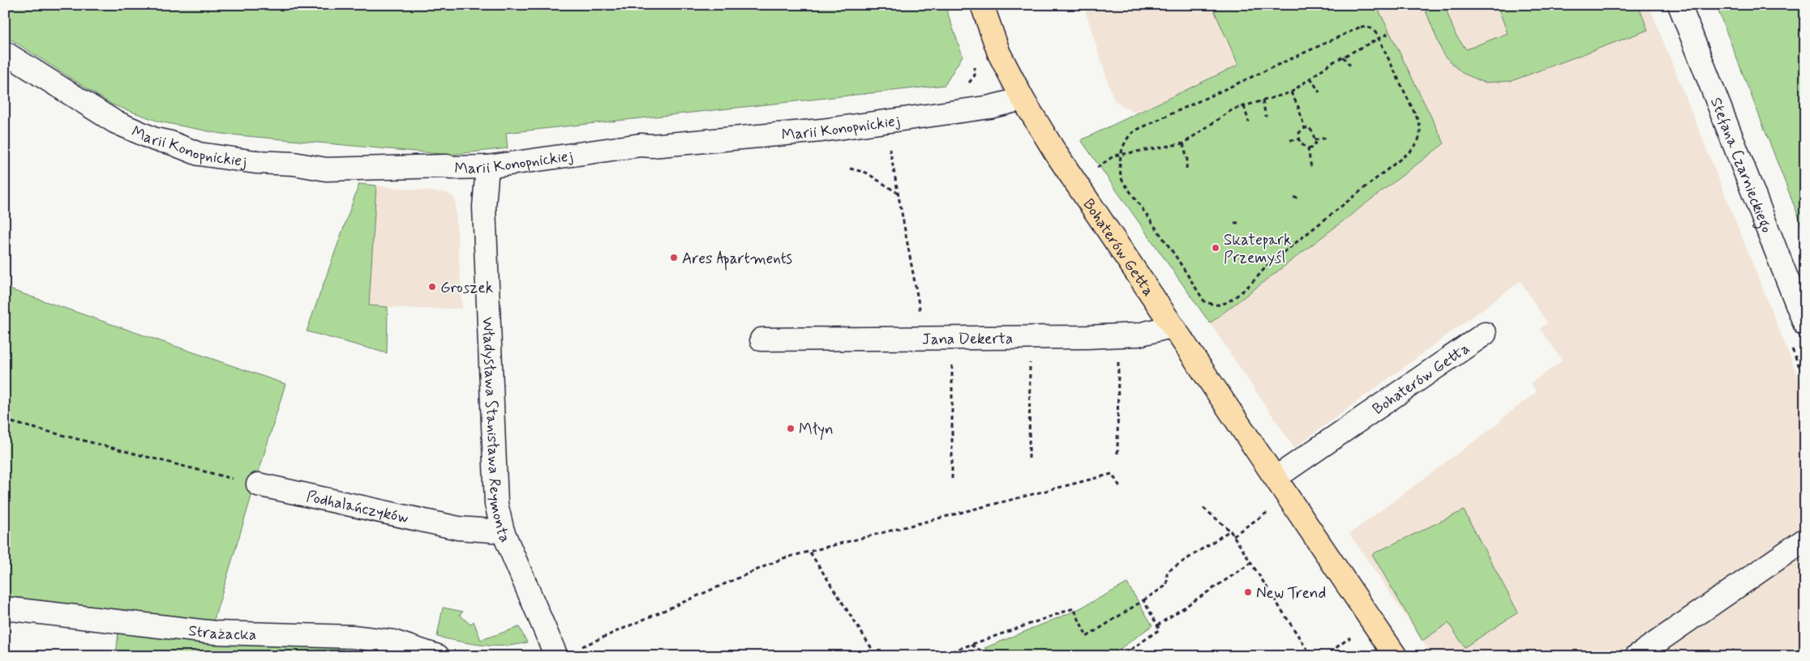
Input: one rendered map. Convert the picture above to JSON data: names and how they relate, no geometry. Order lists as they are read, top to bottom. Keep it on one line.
{"streets":{"main road":["Bohaterów Getta"],"street":["Marii Konopnickiej","Stefana Czarnieckiego","Jana Dekerta","Władysława Stanisława Reymonta","Podhalańczyków","Strażacka"]},"crossings":[["Marii Konopnickiej","Bohaterów Getta"],["Marii Konopnickiej","Władysława Stanisława Reymonta"],["Bohaterów Getta","Jana Dekerta"],["Władysława Stanisława Reymonta","Podhalańczyków"]],"places":["Skatepark Przemyśl","Ares Apartments","Groszek","Młyn","New Trend"]}
